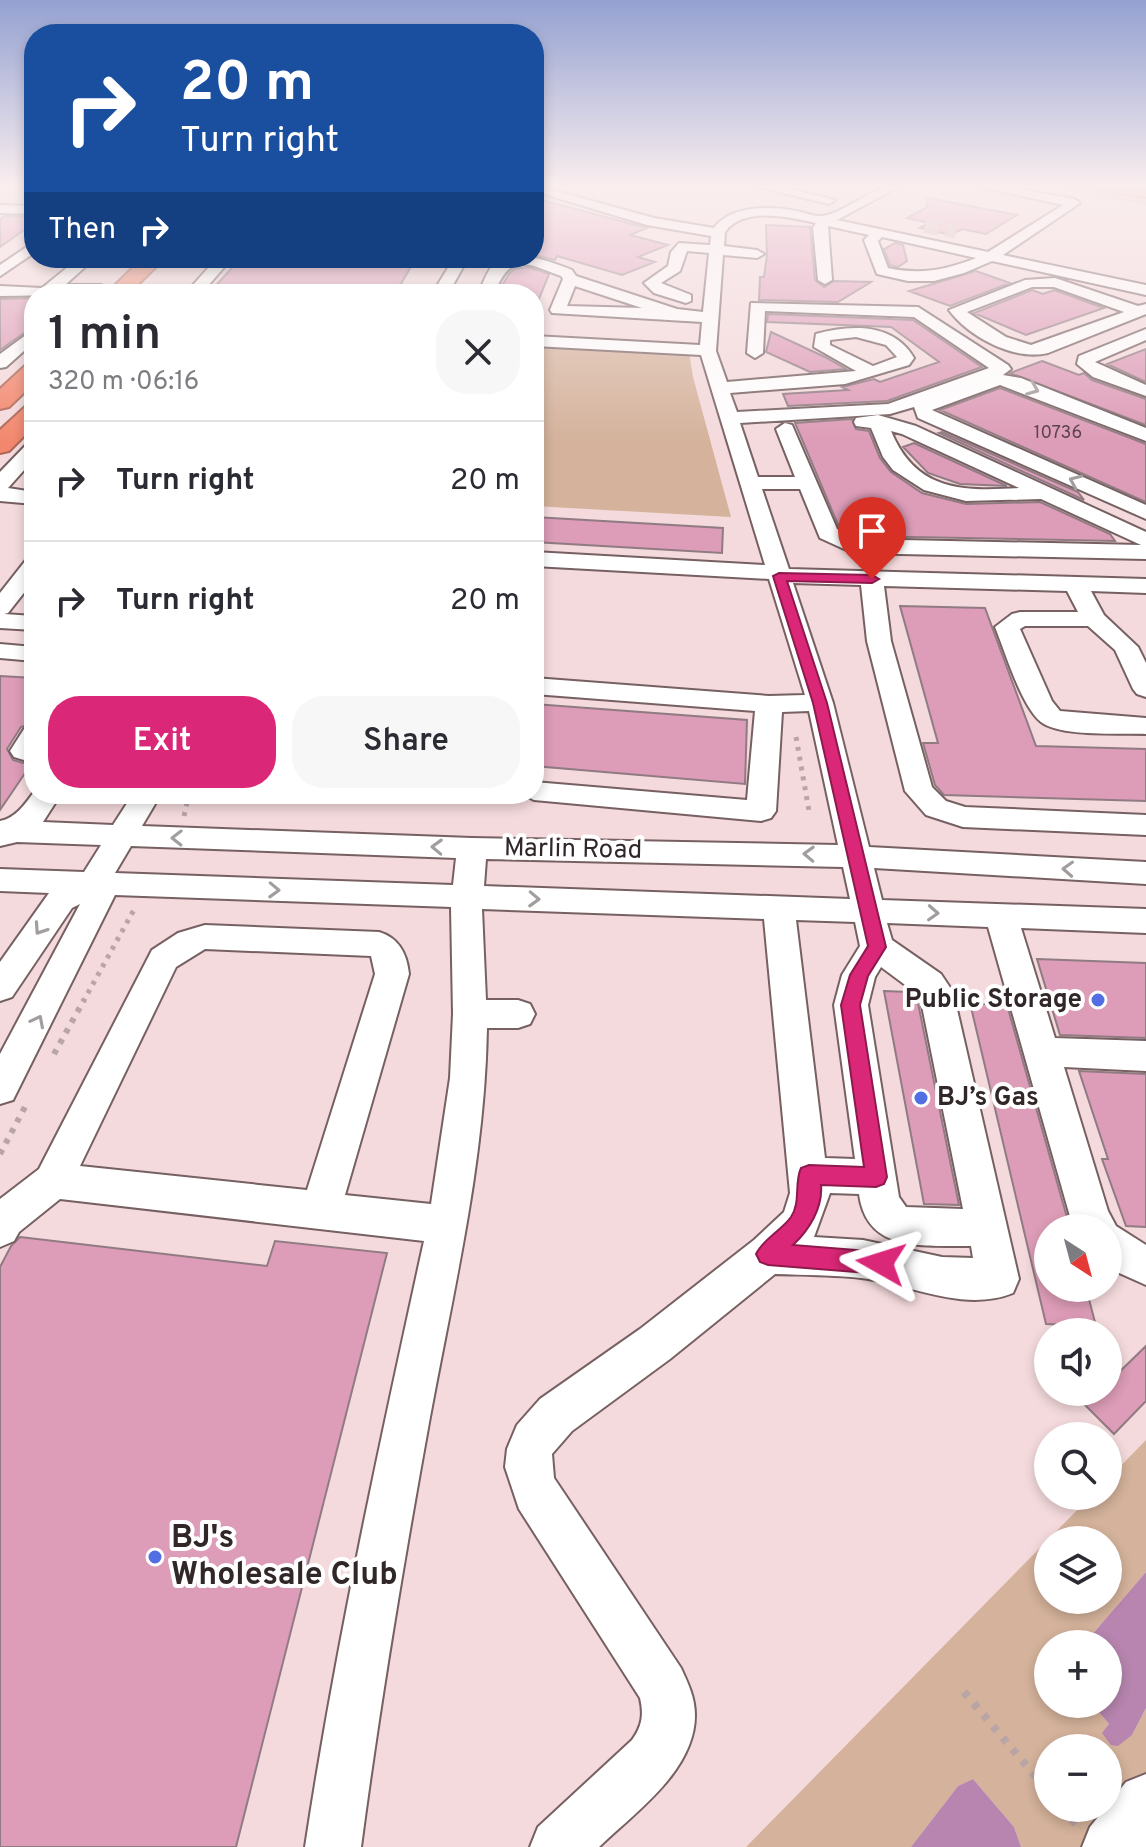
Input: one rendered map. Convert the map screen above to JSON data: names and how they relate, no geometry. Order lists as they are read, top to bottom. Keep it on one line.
{"streets":{"street":["Marlin Road"]},"places":["Public Storage","BJ’s Gas","BJ's Wholesale Club"],"house_numbers":["10736"],"north":"bottom right","page":{"turn":["20 m","Turn right"],"then":"Then","heading":["1 min","320 m · 06:16"],"list":[{"name":"Turn right","value":"20 m"},{"name":"Turn right","value":"20 m"}],"buttons":["Exit","Share"],"map_buttons":["+","−"]}}
